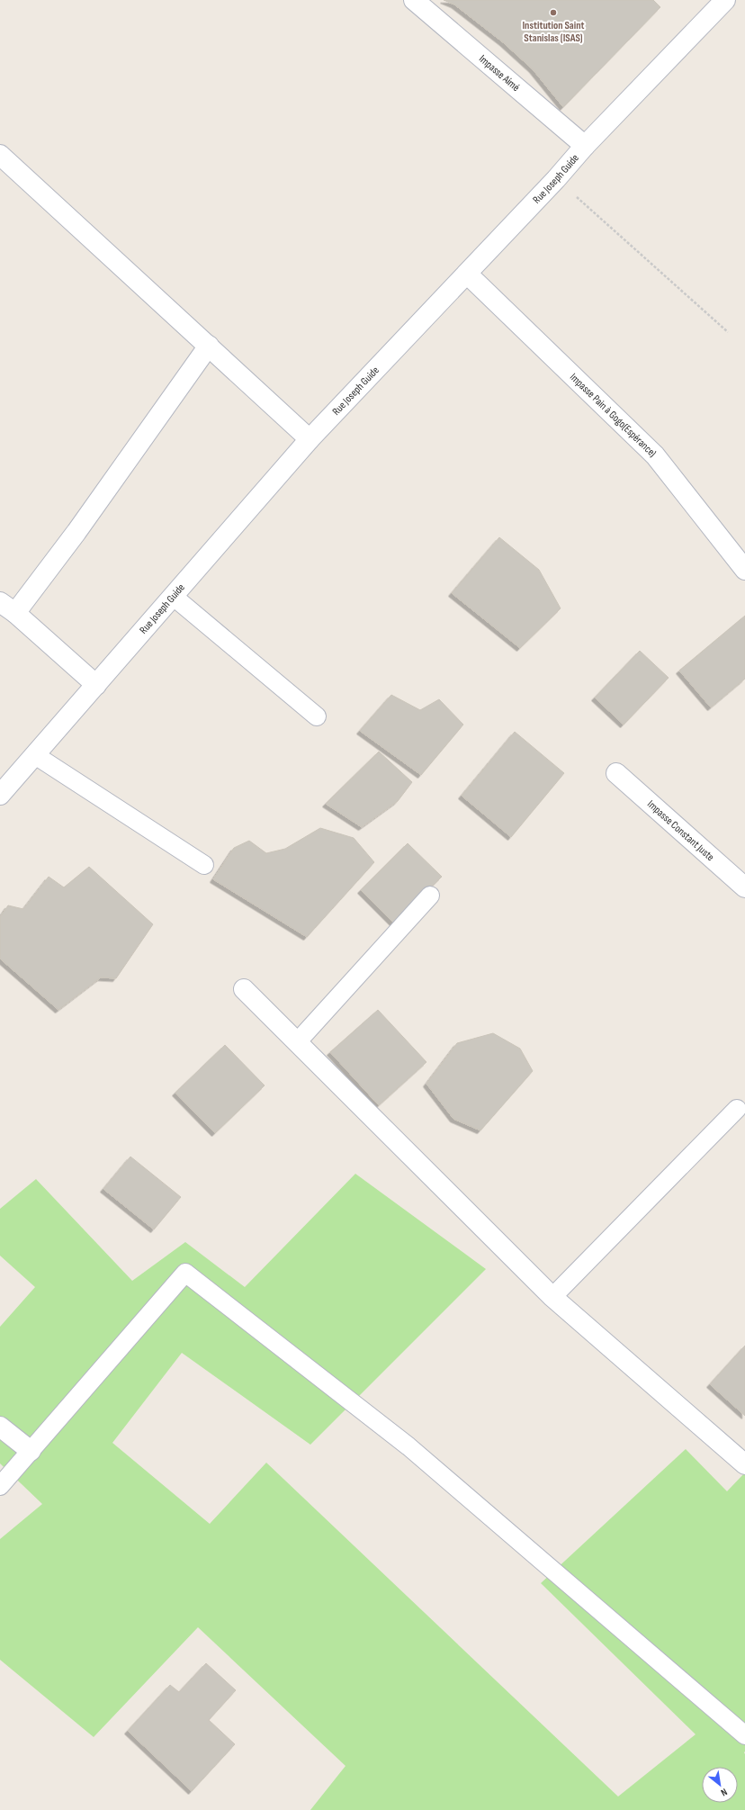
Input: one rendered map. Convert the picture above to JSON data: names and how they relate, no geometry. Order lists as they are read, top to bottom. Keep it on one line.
{"streets":{"street":["Impasse Aimé","Rue Joseph Guide","Impasse Pain à Gogo(Espérance)","Impasse Constant Juste"]},"crossings":[["Impasse Aimé","Rue Joseph Guide"],["Rue Joseph Guide","Impasse Pain à Gogo(Espérance)"]],"places":["Institution Saint Stanislas (ISAS)"],"north":"bottom right"}
